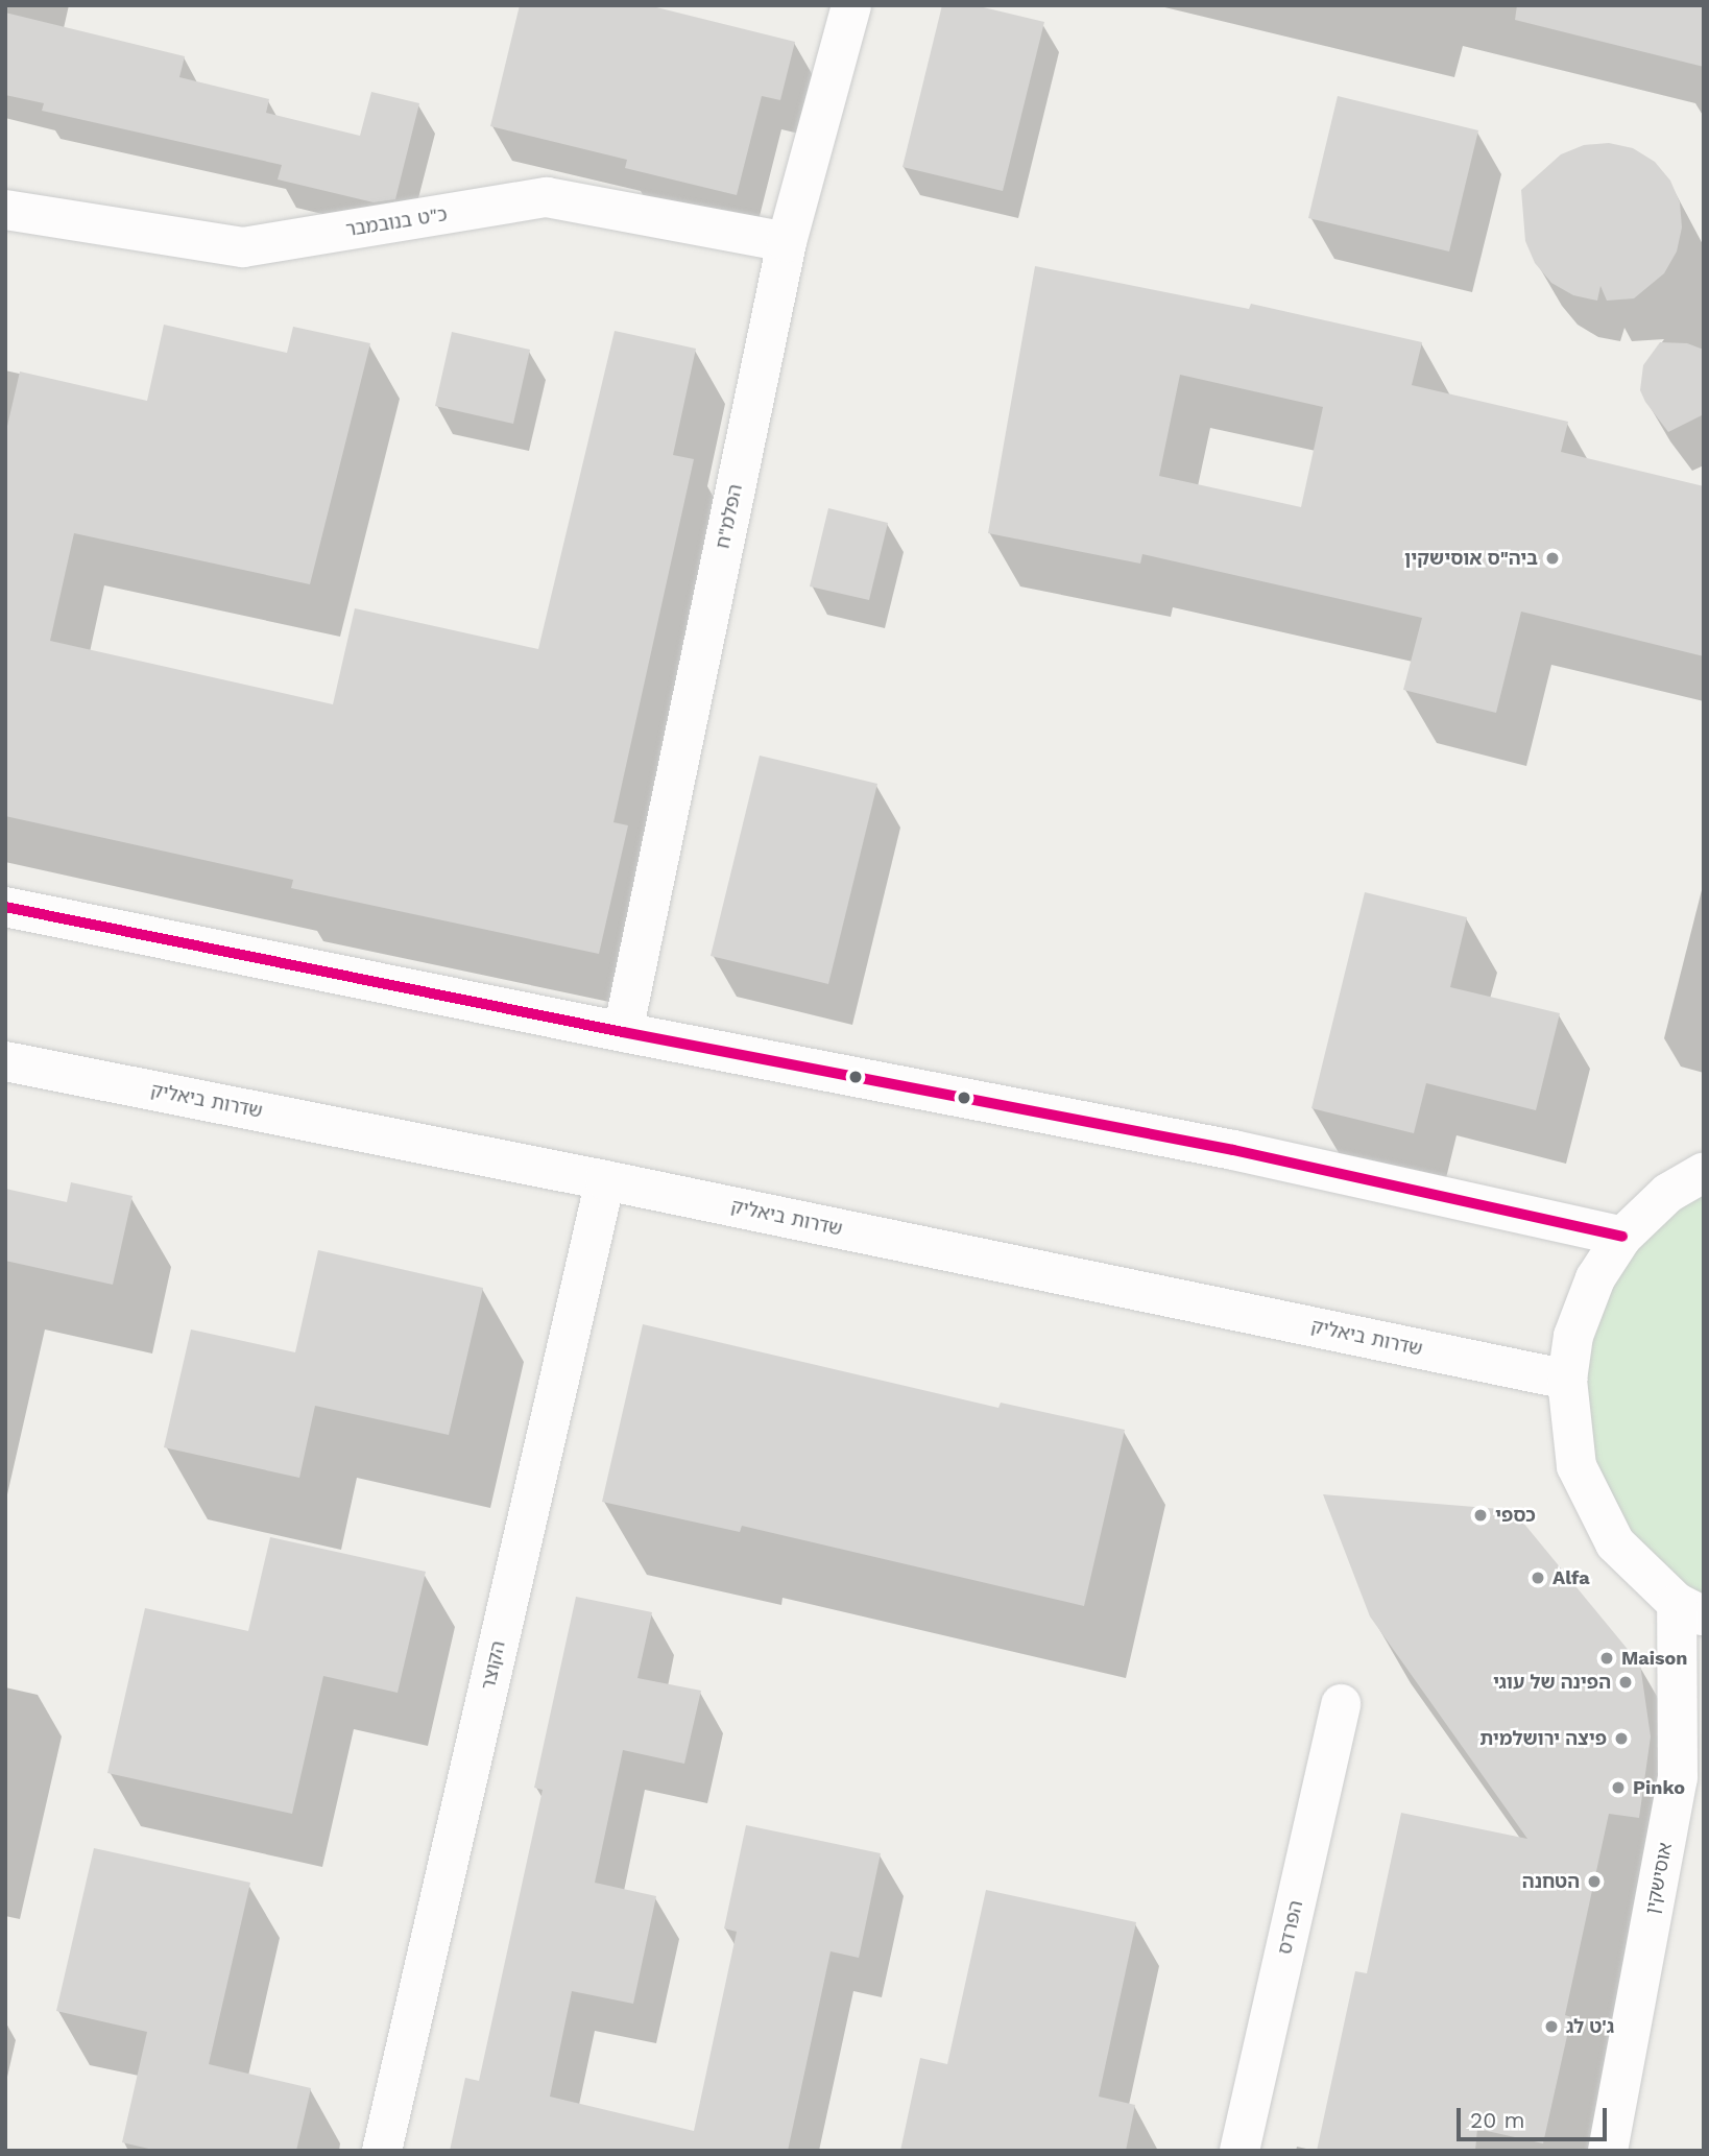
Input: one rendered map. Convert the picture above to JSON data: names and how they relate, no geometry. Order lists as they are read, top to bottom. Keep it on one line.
{"streets":{"street":["כ\"ט בנובמבר","הפלמ\"ח","שדרות ביאליק","הקוצר","אוסישקין","הפרדס"]},"crossings":[["כ\"ט בנובמבר","הפלמ\"ח"],["שדרות ביאליק","הקוצר"]],"places":["ביה\"ס אוסישקין","כספי","Alfa","Maison","הפינה של עוגי","פיצה ירושלמית","Pinko","הטחנה","ג'ט לג"],"scale_bar":"20 m"}
